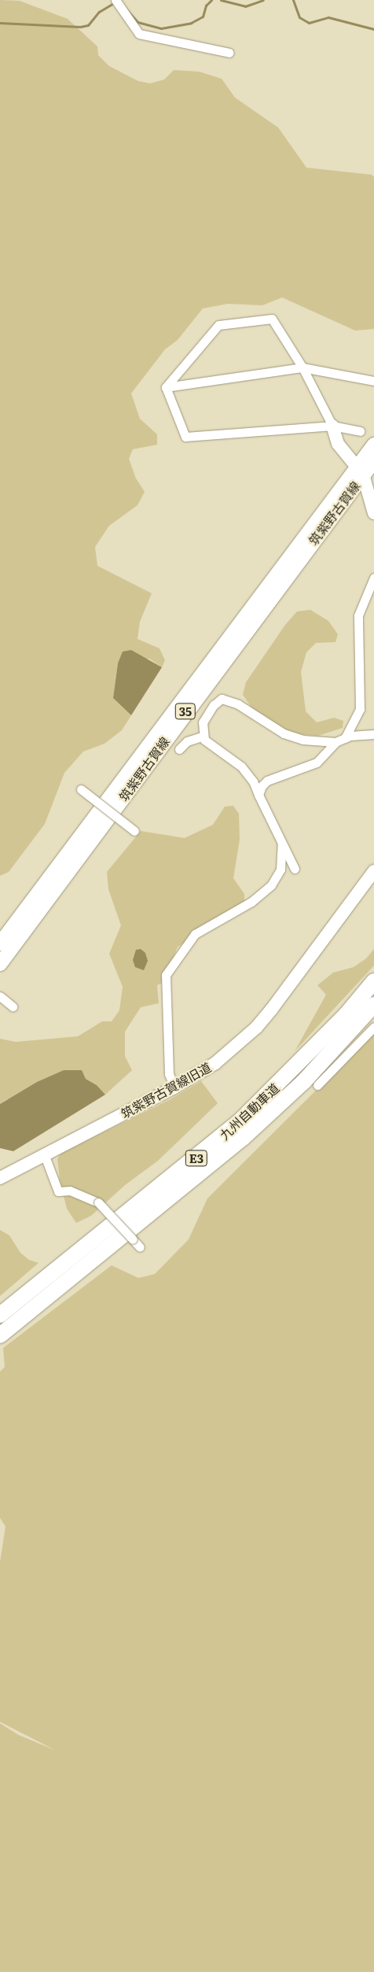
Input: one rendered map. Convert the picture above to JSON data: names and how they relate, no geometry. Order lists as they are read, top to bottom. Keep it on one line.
{"streets":{"highway":["九州自動車道","E3"],"main road":["筑紫野古賀線","35"],"street":["筑紫野古賀線旧道"]}}
